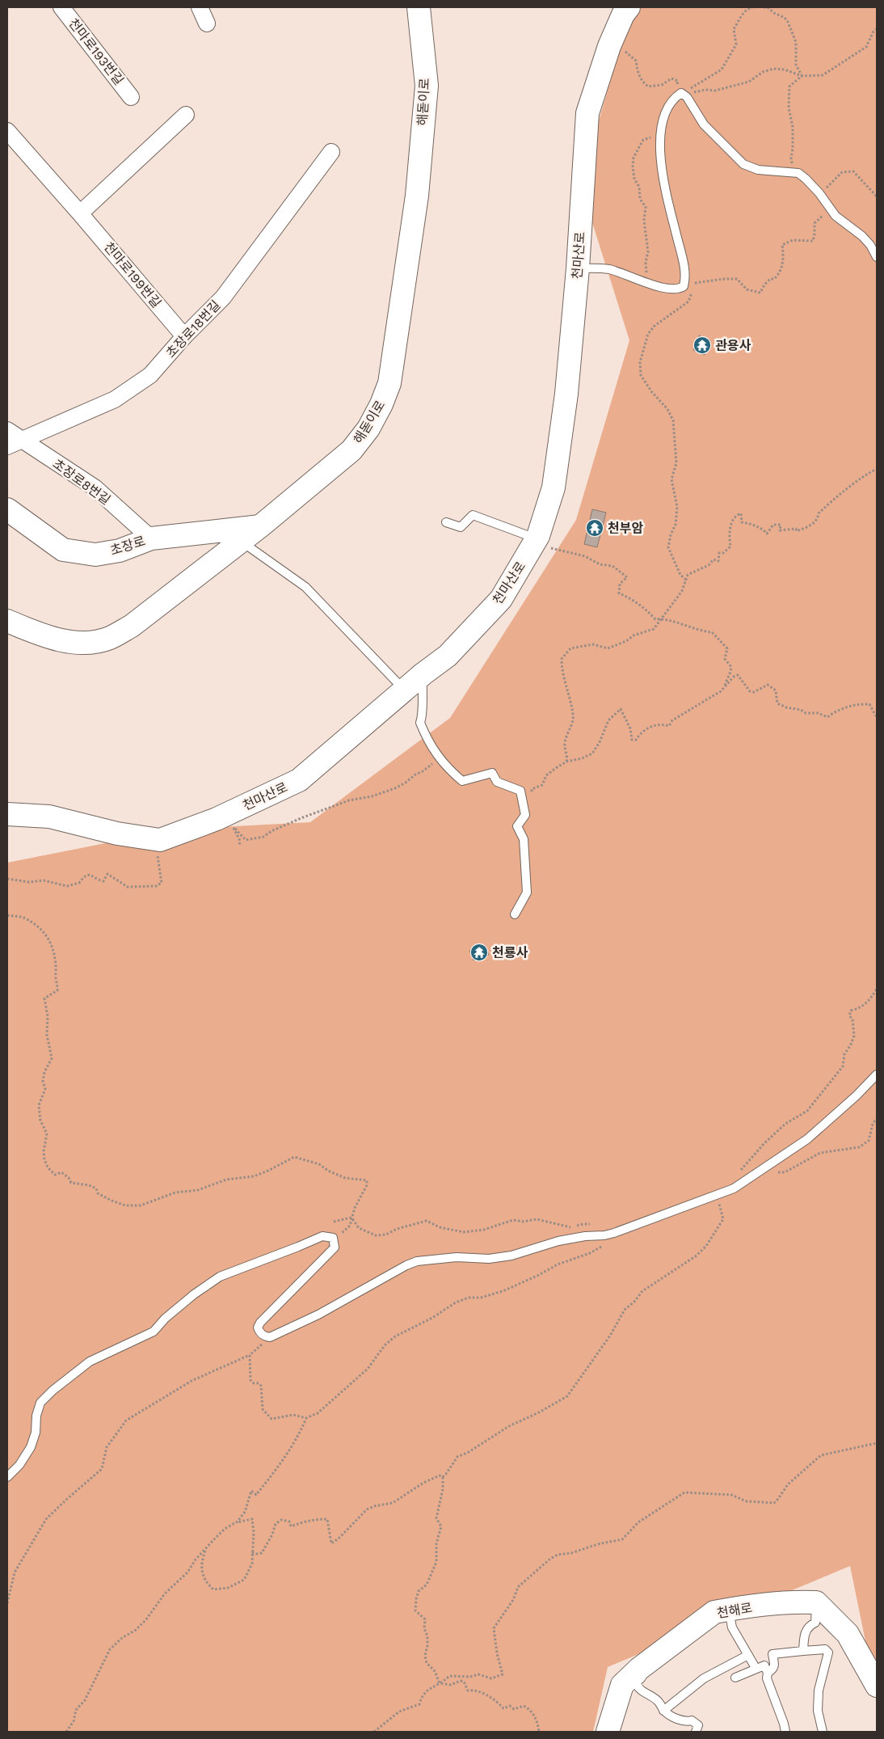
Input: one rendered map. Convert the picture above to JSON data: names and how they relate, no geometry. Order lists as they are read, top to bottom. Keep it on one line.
{"streets":{"street":["천마로193번길","해돋이로","천마산로","천마로199번길","초장로18번길","초장로8번길","초장로","천해로"]},"crossings":[["해돋이로","초장로"],["천마로199번길","초장로18번길"],["초장로18번길","초장로8번길"],["초장로8번길","초장로"]],"places":{"temple":["관용사","천부암","천룡사"]}}
